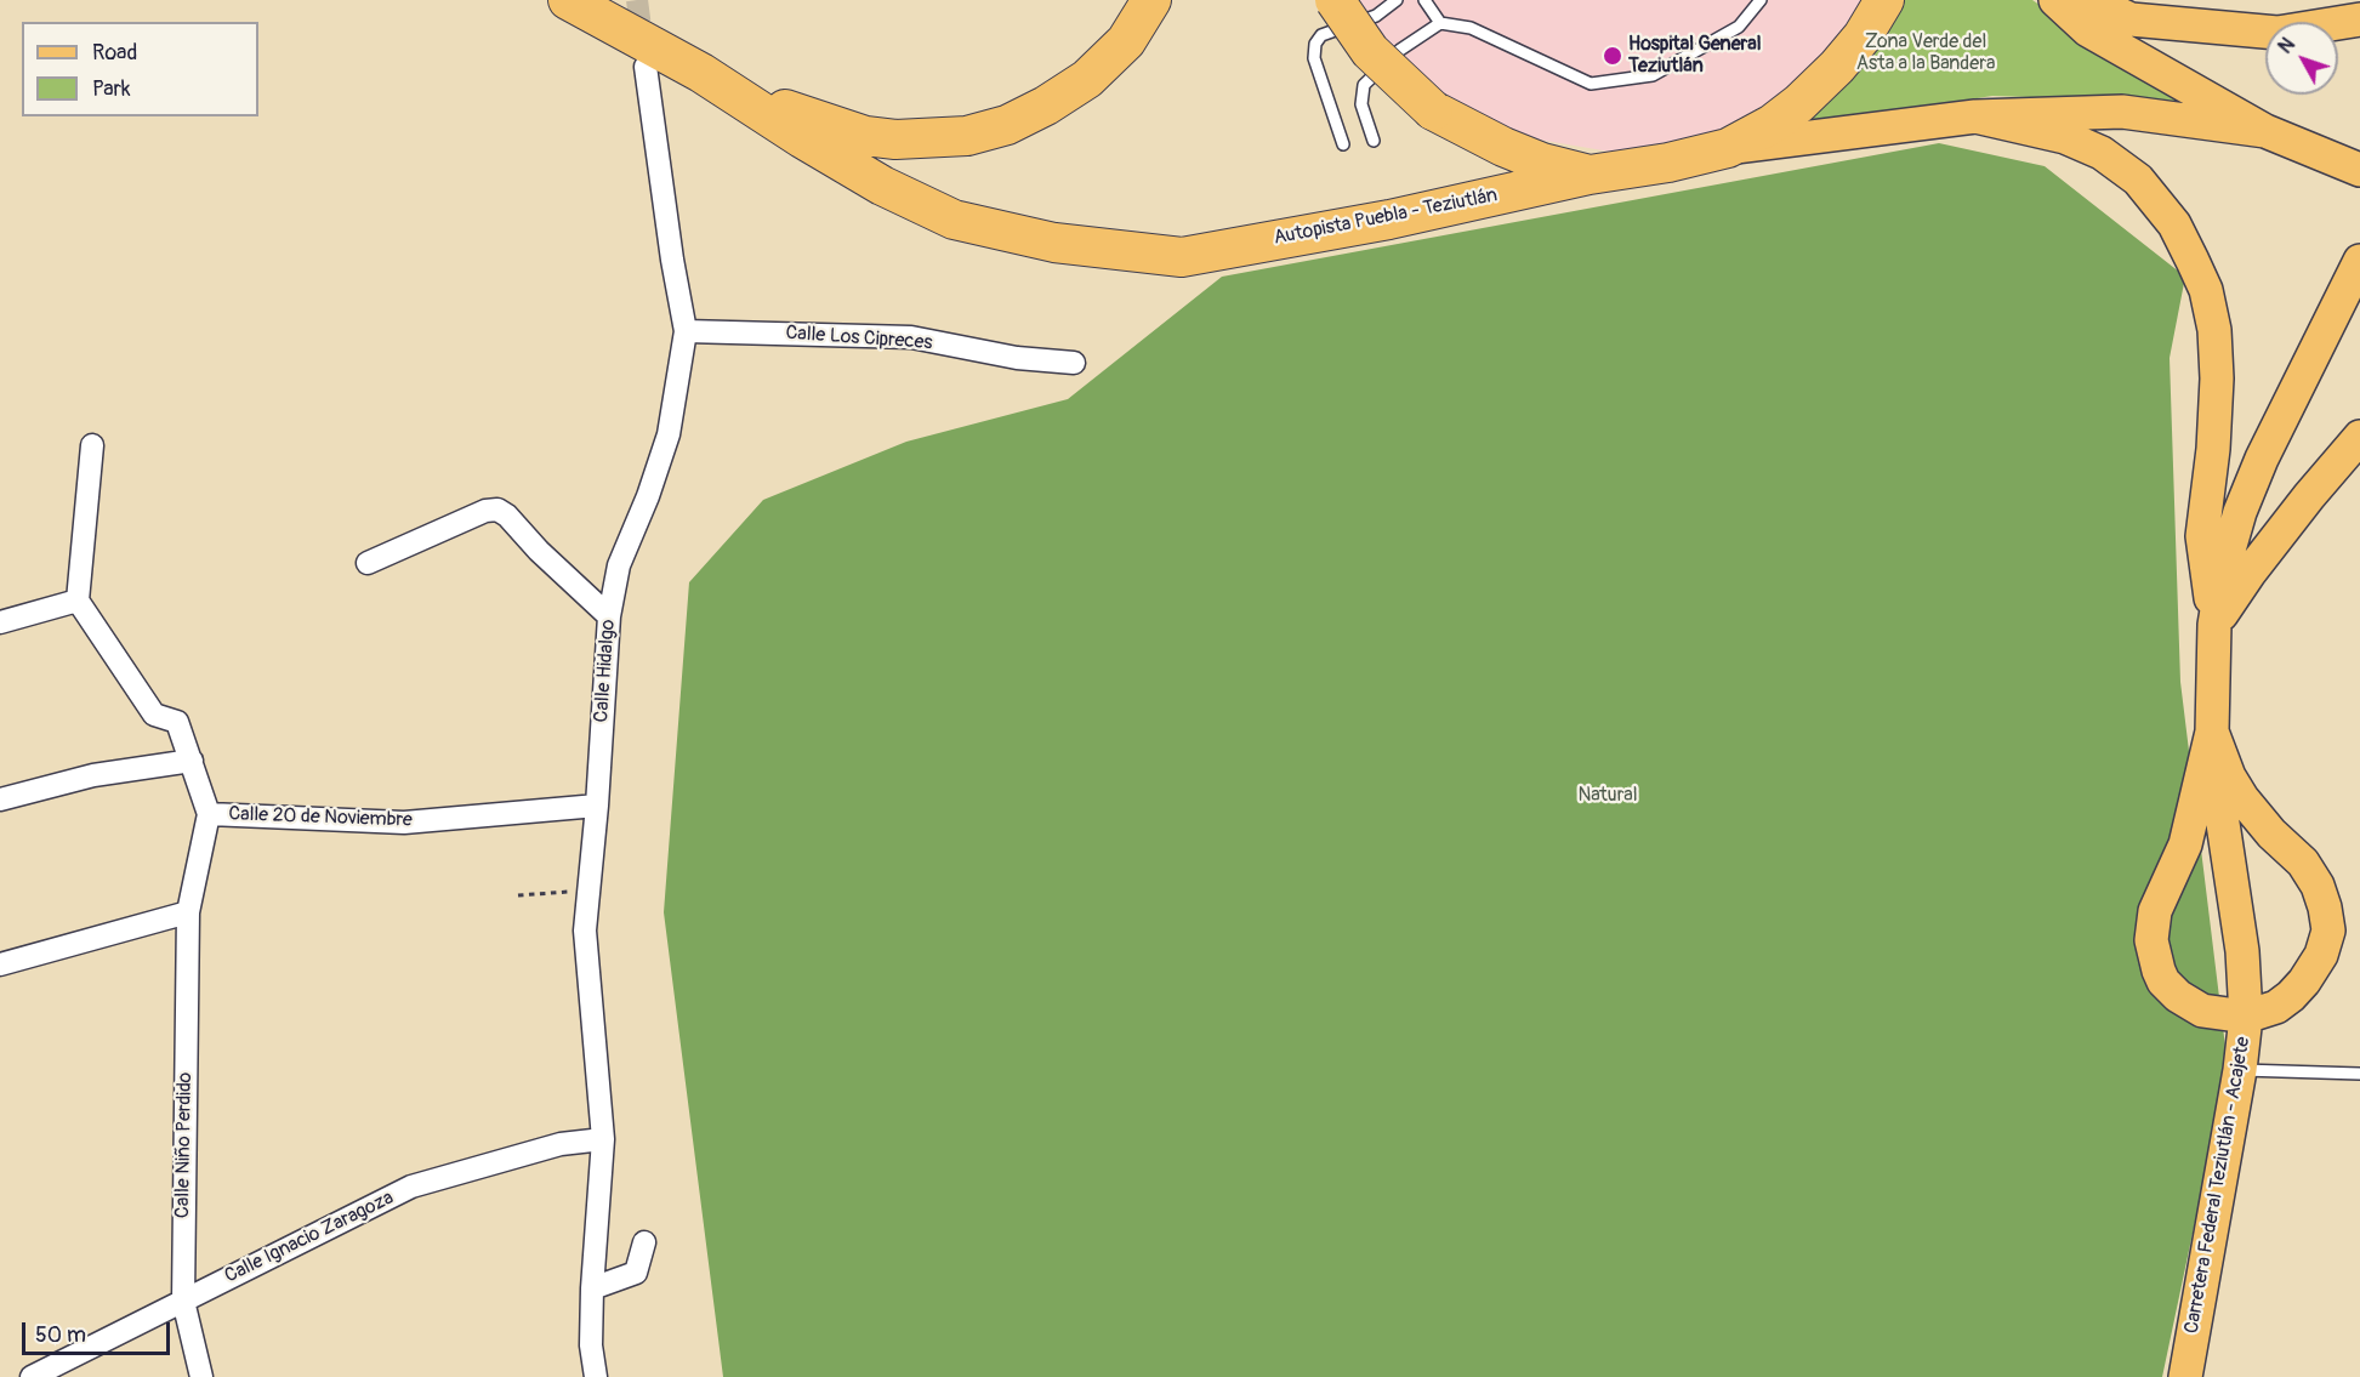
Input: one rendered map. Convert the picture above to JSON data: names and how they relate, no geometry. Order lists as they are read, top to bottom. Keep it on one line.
{"streets":{"highway":["Autopista Puebla - Teziutlán"],"main road":["Carretera Federal Teziutlán - Acajete"],"street":["Calle Los Cipreces","Calle Hidalgo","Calle 20 de Noviembre","Calle Niño Perdido","Calle Ignacio Zaragoza"]},"crossings":[["Calle Los Cipreces","Calle Hidalgo"],["Calle Hidalgo","Calle 20 de Noviembre"],["Calle Hidalgo","Calle Ignacio Zaragoza"],["Calle 20 de Noviembre","Calle Niño Perdido"],["Calle Niño Perdido","Calle Ignacio Zaragoza"]],"parks":["Zona Verde del Asta a la Bandera","Natural"],"places":["Hospital General Teziutlán"],"legend":["Road","Park"],"scale_bar":"50 m","north":"top left"}
